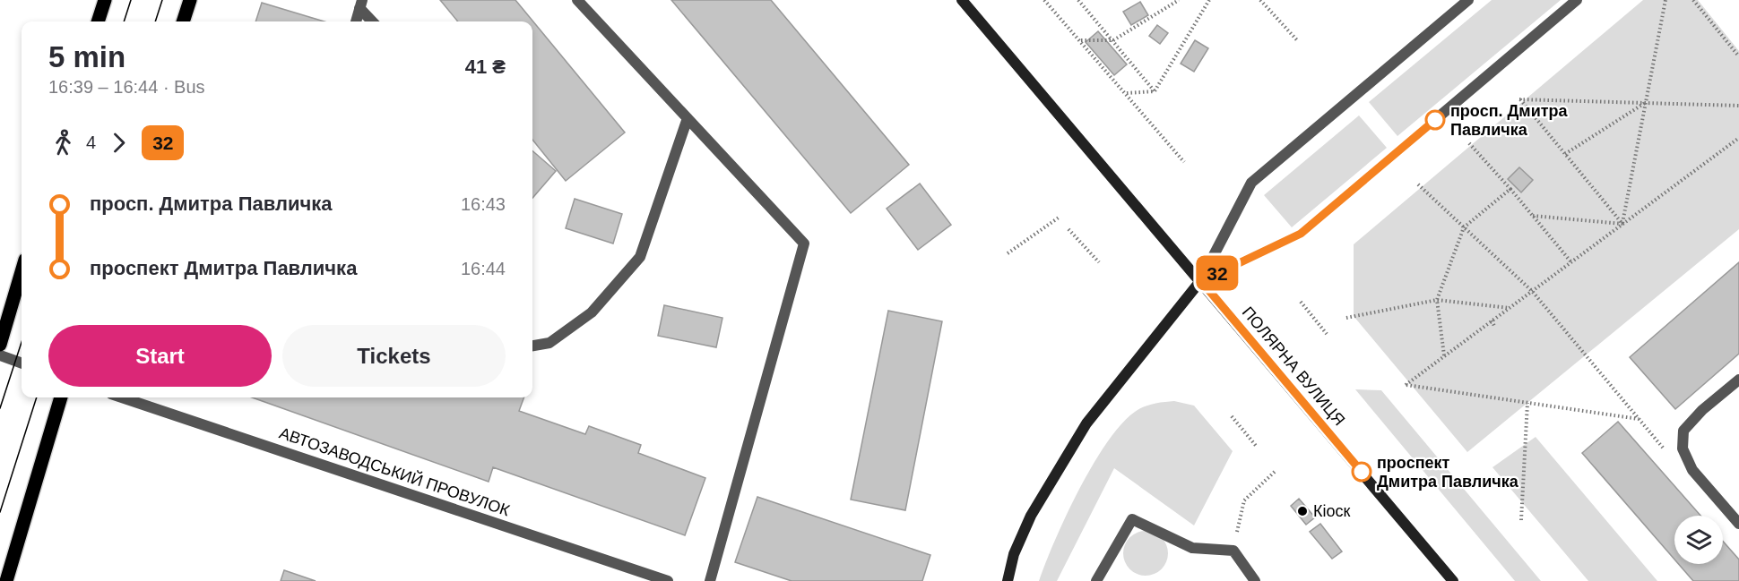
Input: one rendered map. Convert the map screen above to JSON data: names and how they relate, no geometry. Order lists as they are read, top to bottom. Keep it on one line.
{"streets":{"main road":["ПОЛЯРНА ВУЛИЦЯ"],"street":["АВТОЗАВОДСЬКИЙ ПРОВУЛОК"]},"places":["просп. Дмитра Павличка","проспект Дмитра Павличка","Кіоск"],"lines":["bus line 32"],"page":{"on_map":"32","heading":["5 min","16:39 – 16:44 · Bus","41 ₴"],"legs":["4","32"],"list":[{"name":"просп. Дмитра Павличка","value":"16:43"},{"name":"проспект Дмитра Павличка","value":"16:44"}],"buttons":["Start","Tickets"]}}
